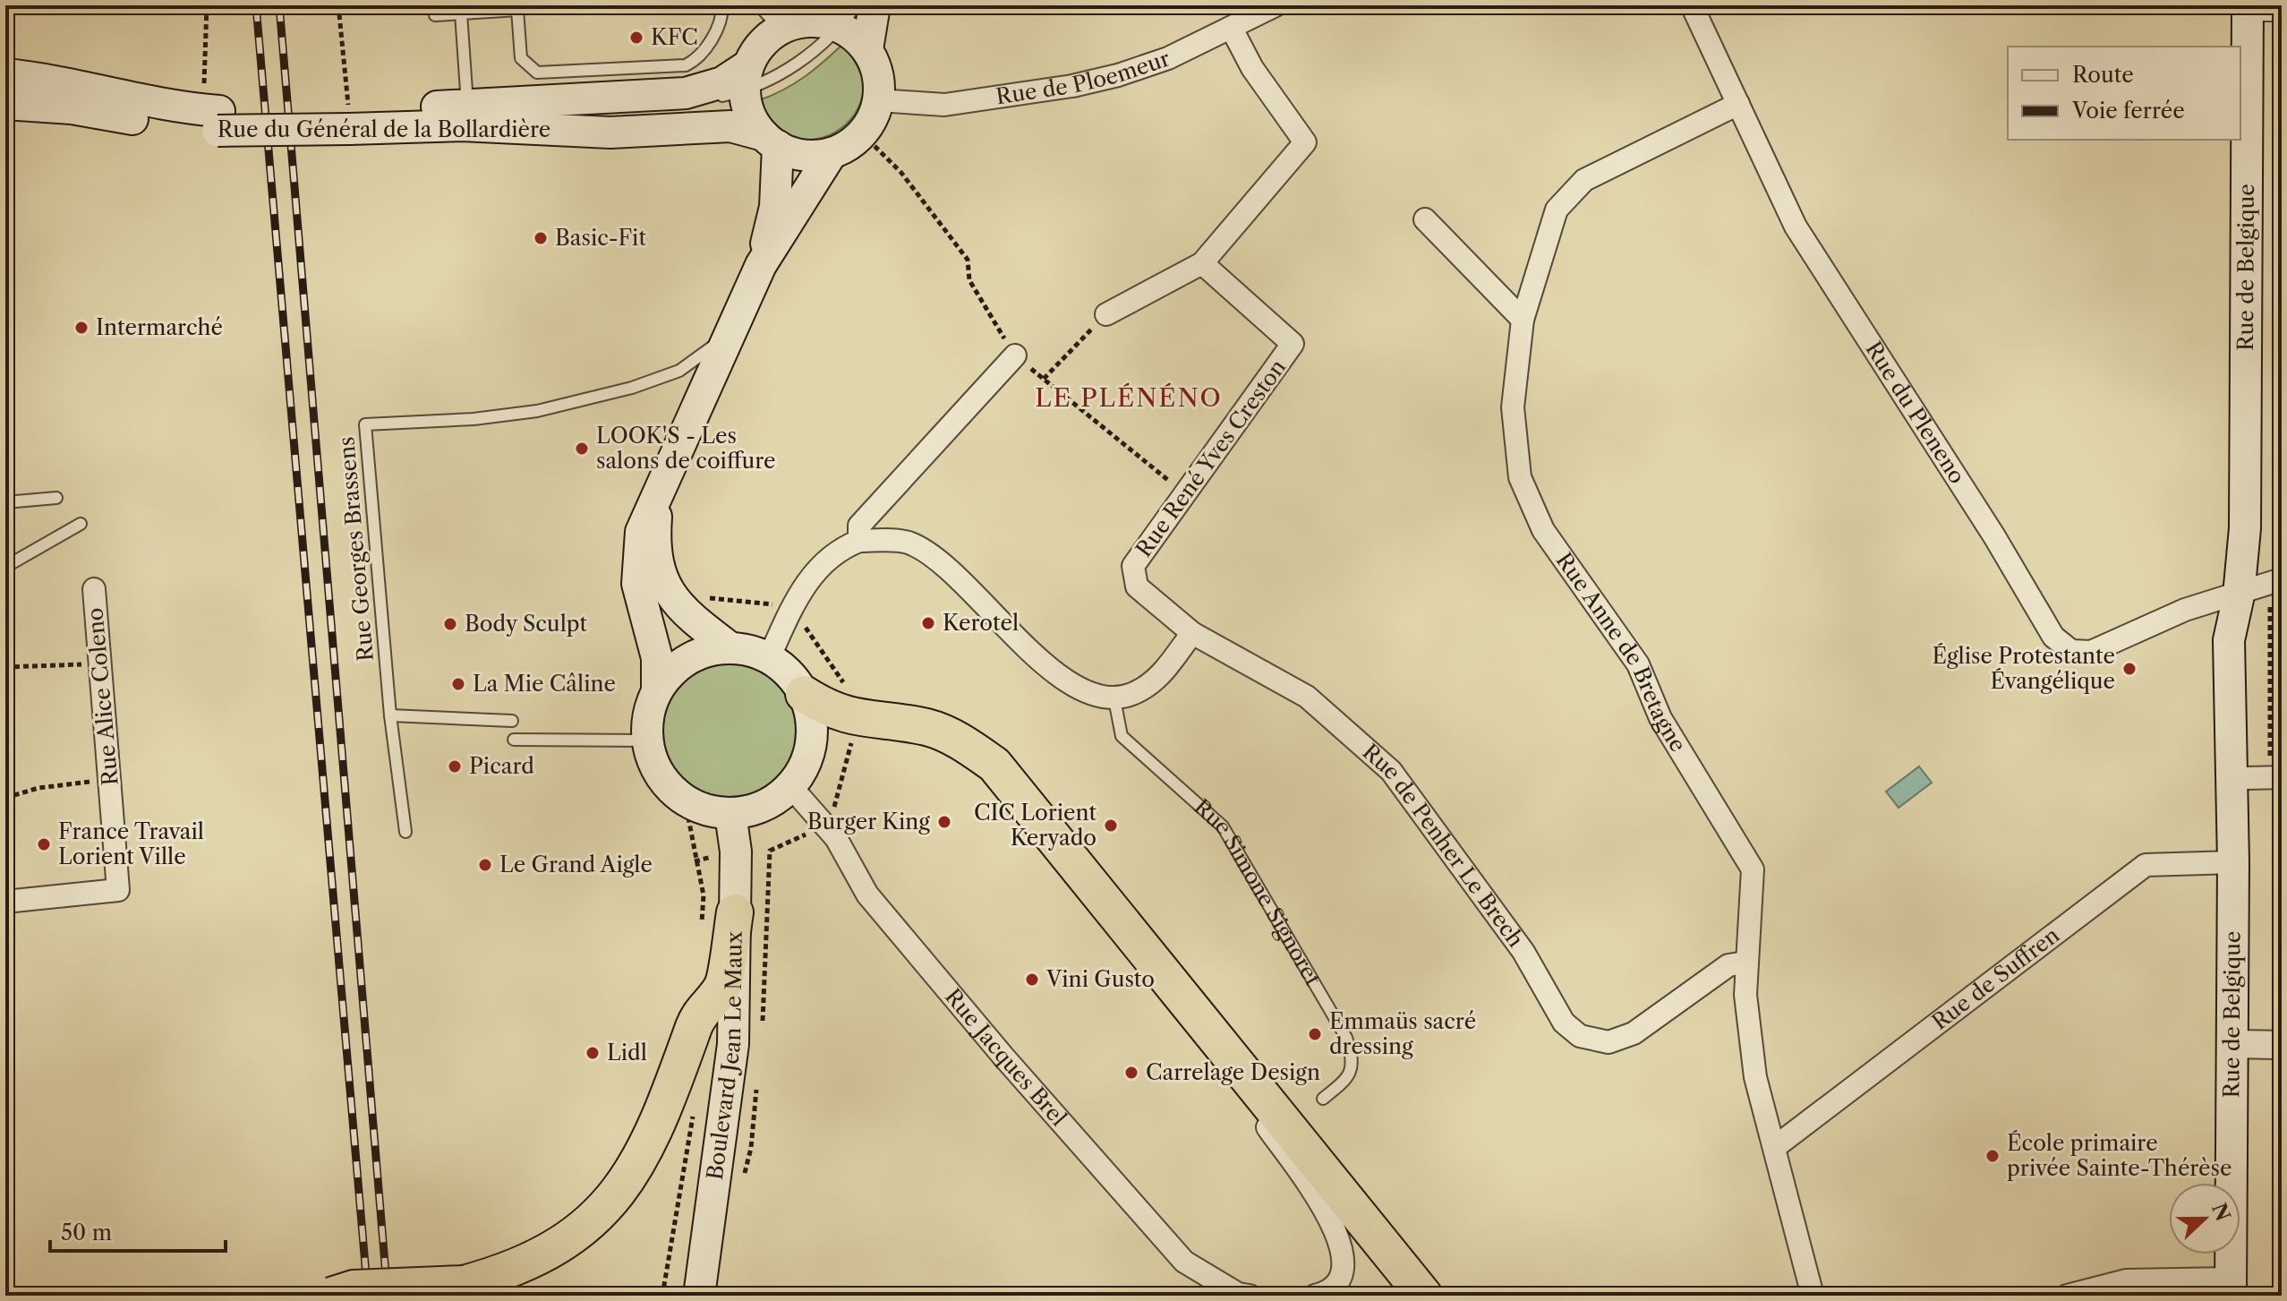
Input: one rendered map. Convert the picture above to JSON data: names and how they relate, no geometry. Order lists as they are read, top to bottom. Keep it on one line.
{"streets":{"main road":["Rue du Général de la Bollardière","Rue de Belgique","Boulevard Jean Le Maux"],"street":["Rue de Ploemeur","Rue du Pleneno","Rue René Yves Creston","Rue Anne de Bretagne","Rue Alice Coleno","Rue de Penher Le Brech","Rue de Suffren","Rue Jacques Brel"],"lane":["Rue Georges Brassens","Rue Simone Signoret"]},"crossings":[["Rue de Belgique","Rue du Pleneno"],["Rue de Belgique","Rue de Suffren"],["Rue du Pleneno","Rue Anne de Bretagne"],["Rue René Yves Creston","Rue de Penher Le Brech"],["Rue Anne de Bretagne","Rue de Penher Le Brech"],["Rue Anne de Bretagne","Rue de Suffren"],["Boulevard Jean Le Maux","Rue Jacques Brel"]],"districts":["LE PLÉNÉNO"],"places":["KFC","Basic-Fit","Intermarché","LOOK'S - Les salons de coiffure","Kerotel","Body Sculpt","Église Protestante Évangélique","La Mie Câline","Picard","Burger King","CIC Lorient Keryado","France Travail Lorient Ville","Le Grand Aigle","Vini Gusto","Emmaüs sacré dressing","Lidl","Carrelage Design","École primaire privée Sainte-Thérèse"],"legend":["Route","Voie ferrée"],"scale_bar":"50 m","north":"right"}
